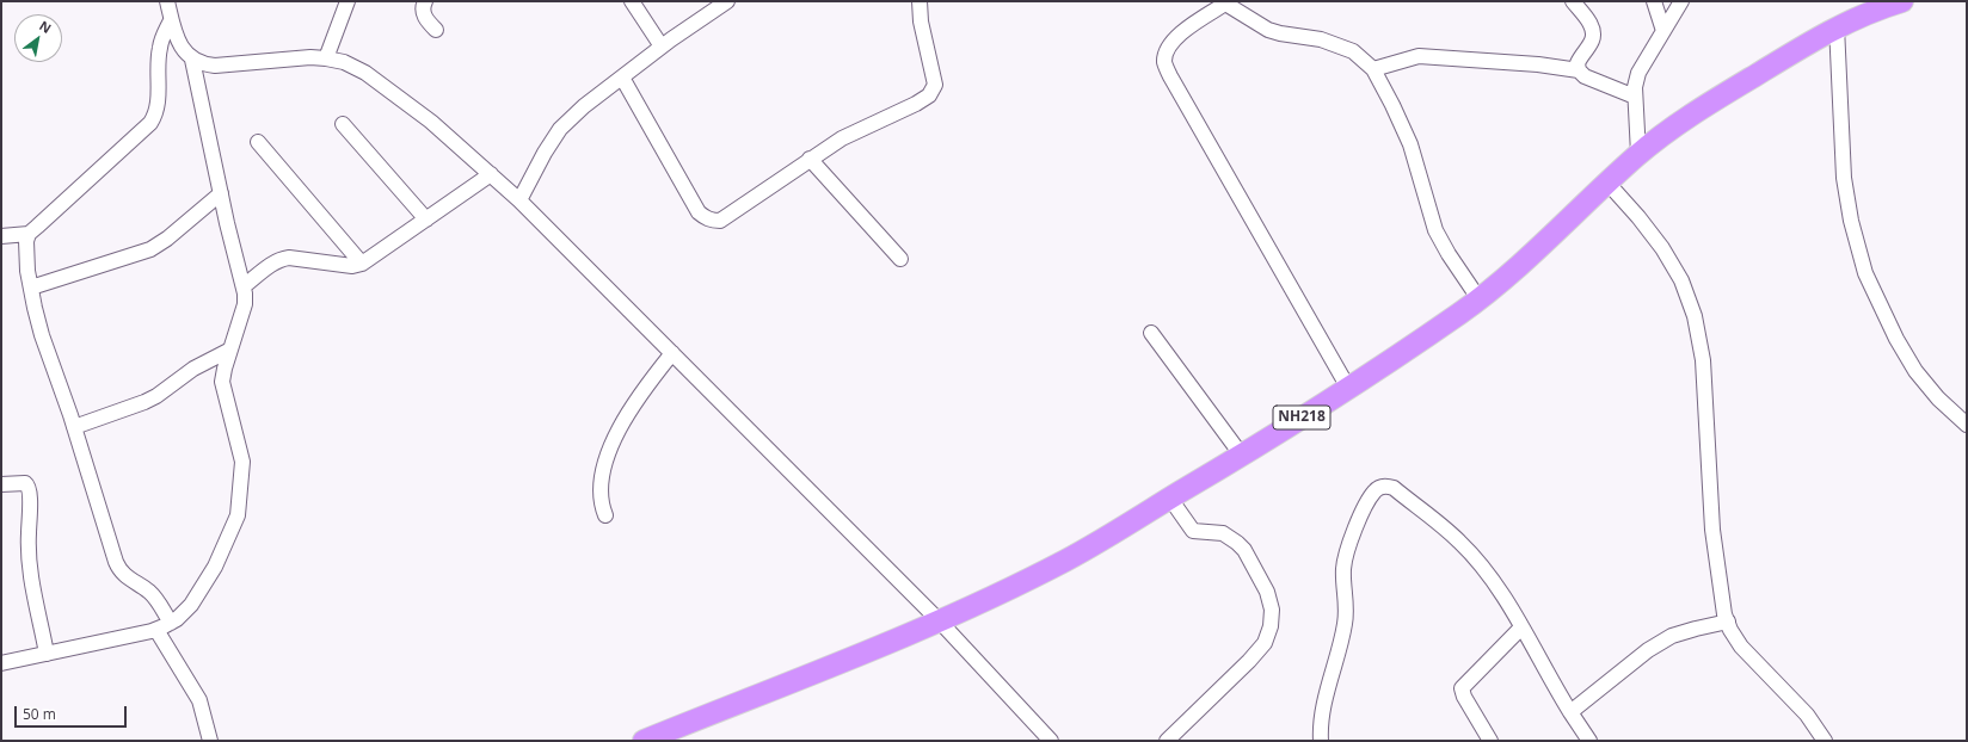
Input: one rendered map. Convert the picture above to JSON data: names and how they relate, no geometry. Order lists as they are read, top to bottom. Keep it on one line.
{"streets":{"highway":["NH218"]},"scale_bar":"50 m","north":"top right"}
